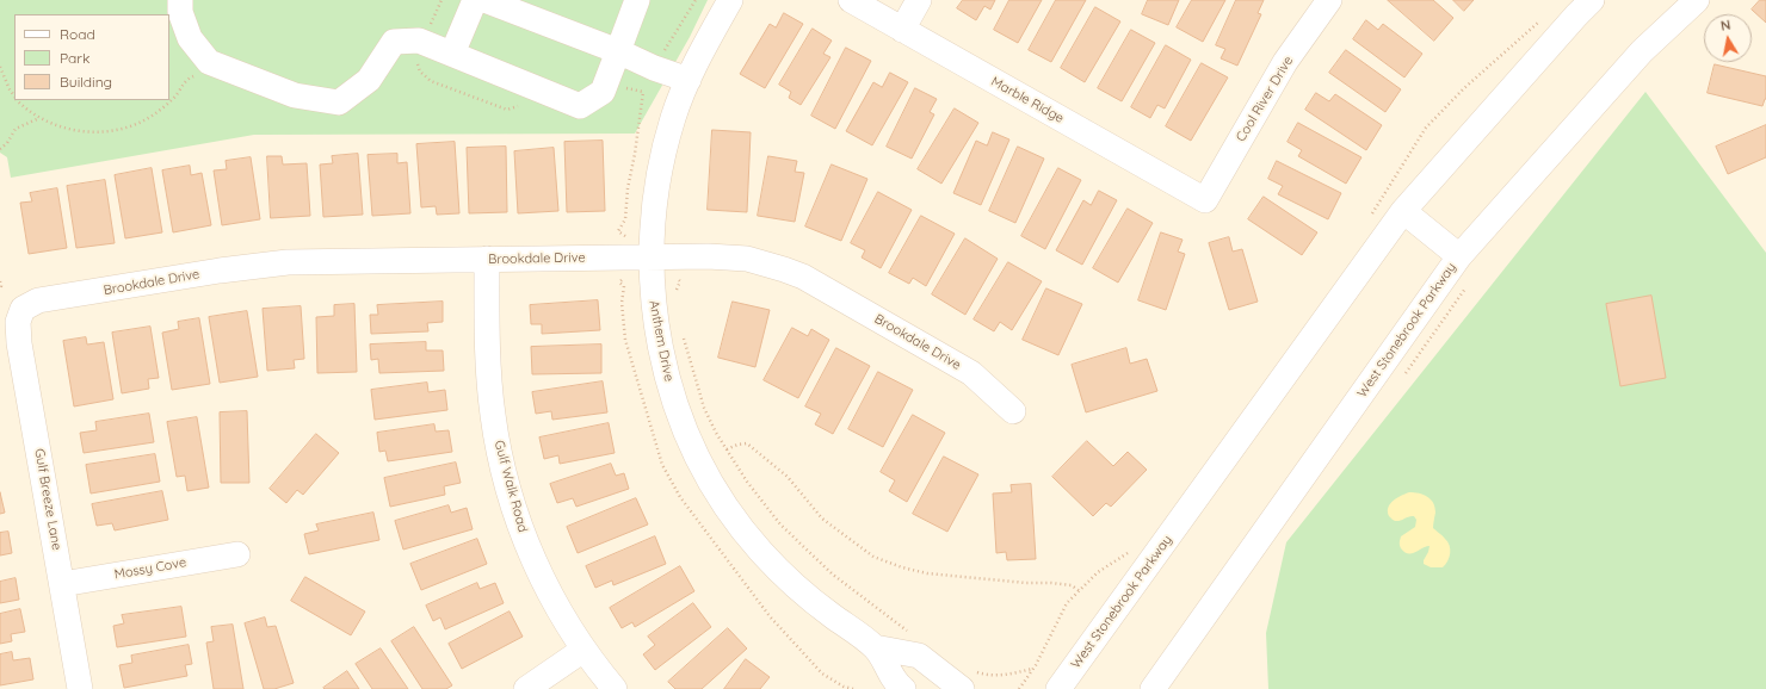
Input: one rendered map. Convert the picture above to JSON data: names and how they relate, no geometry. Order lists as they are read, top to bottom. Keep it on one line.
{"streets":{"street":["Cool River Drive","Marble Ridge","Brookdale Drive","West Stonebrook Parkway","Anthem Drive","Gulf Walk Road","Gulf Breeze Lane","Mossy Cove"]},"crossings":[["Cool River Drive","Marble Ridge"],["Brookdale Drive","Anthem Drive"],["Brookdale Drive","Gulf Walk Road"],["Brookdale Drive","Gulf Breeze Lane"],["Gulf Breeze Lane","Mossy Cove"]],"legend":["Road","Park","Building"],"north":"top"}
